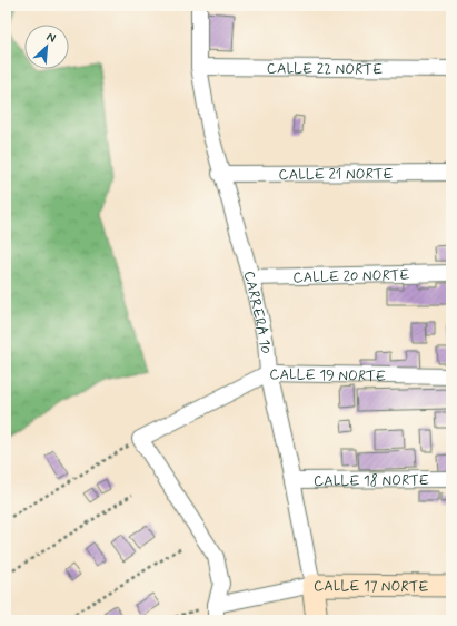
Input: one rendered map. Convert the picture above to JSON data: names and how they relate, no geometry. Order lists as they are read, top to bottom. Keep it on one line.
{"streets":{"street":["CALLE 22 NORTE","CALLE 21 NORTE","CALLE 20 NORTE","CARRERA 10","CALLE 19 NORTE","CALLE 18 NORTE","CALLE 17 NORTE"]},"crossings":[["CALLE 22 NORTE","CARRERA 10"],["CALLE 21 NORTE","CARRERA 10"],["CALLE 20 NORTE","CARRERA 10"],["CARRERA 10","CALLE 19 NORTE"],["CARRERA 10","CALLE 18 NORTE"],["CARRERA 10","CALLE 17 NORTE"]],"north":"top right"}
